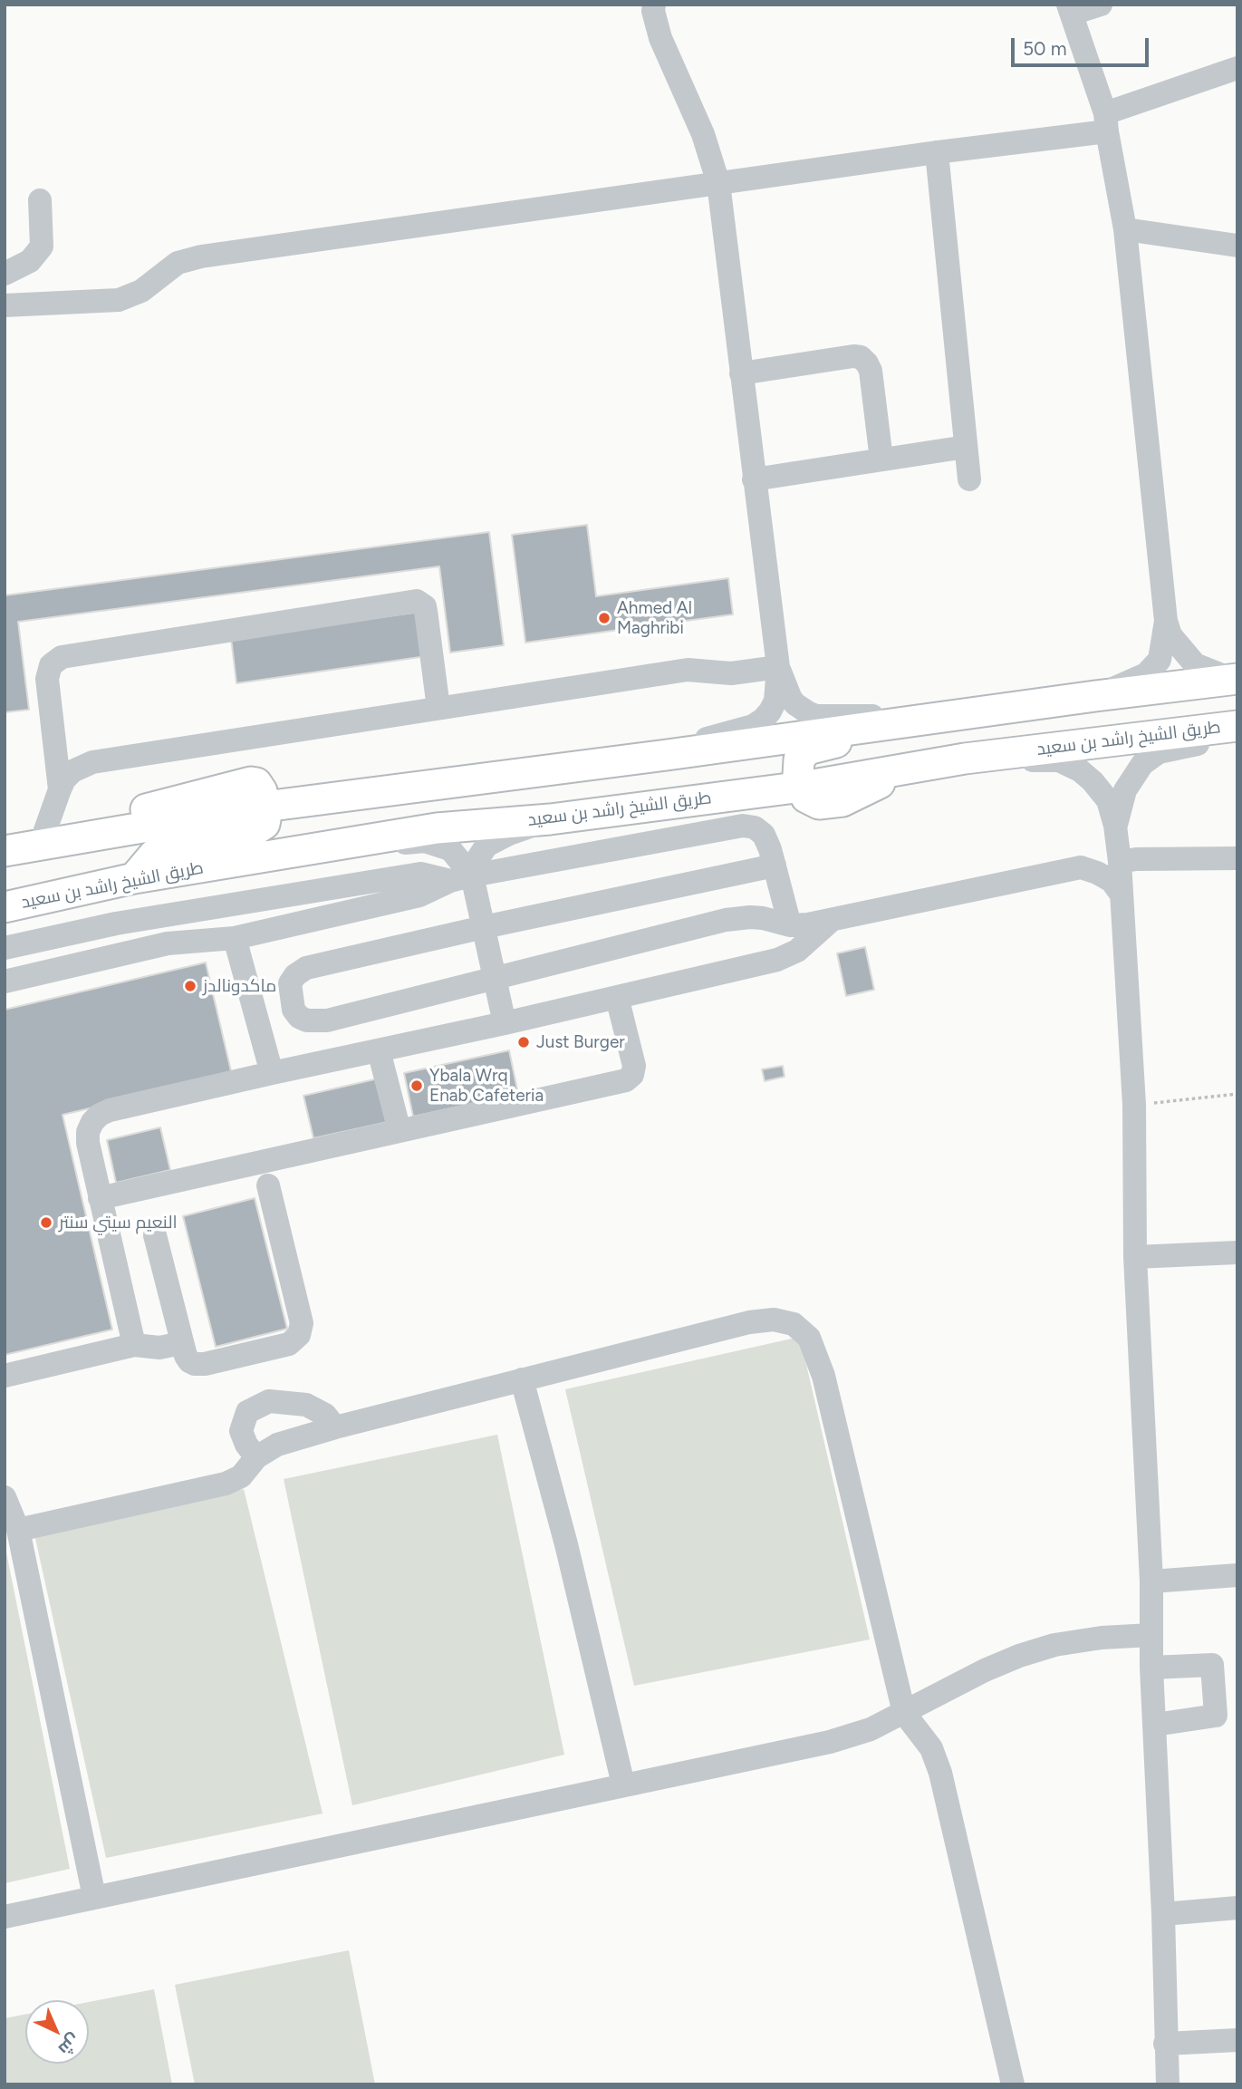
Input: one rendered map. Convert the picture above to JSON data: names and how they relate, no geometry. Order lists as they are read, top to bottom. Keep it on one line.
{"streets":{"main road":["طريق الشيخ راشد بن سعيد"]},"places":["Ahmed Al Maghribi","ماكدونالدز","Just Burger","Ybala Wrq Enab Cafeteria","النعيم سيتي سنتر"],"scale_bar":"50 m","north":"bottom right"}
